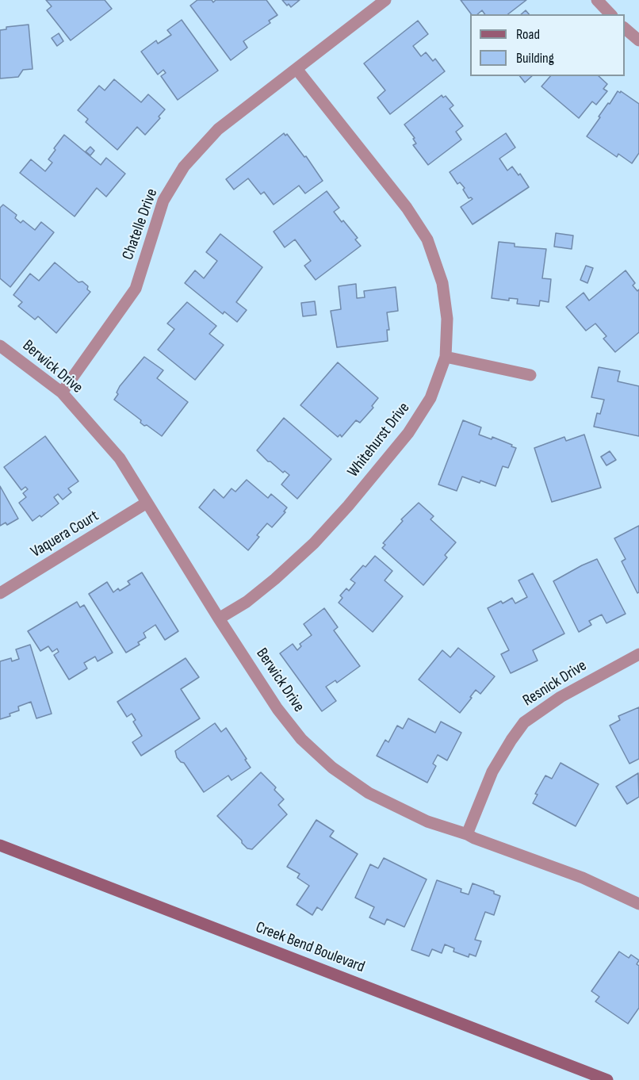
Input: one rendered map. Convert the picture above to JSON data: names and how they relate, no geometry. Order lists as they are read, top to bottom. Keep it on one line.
{"streets":{"street":["Chatelle Drive","Berwick Drive","Whitehurst Drive","Vaquera Court","Resnick Drive","Creek Bend Boulevard"]},"crossings":[["Chatelle Drive","Berwick Drive"],["Chatelle Drive","Whitehurst Drive"],["Berwick Drive","Whitehurst Drive"],["Berwick Drive","Vaquera Court"],["Berwick Drive","Resnick Drive"]],"legend":["Road","Building"]}
